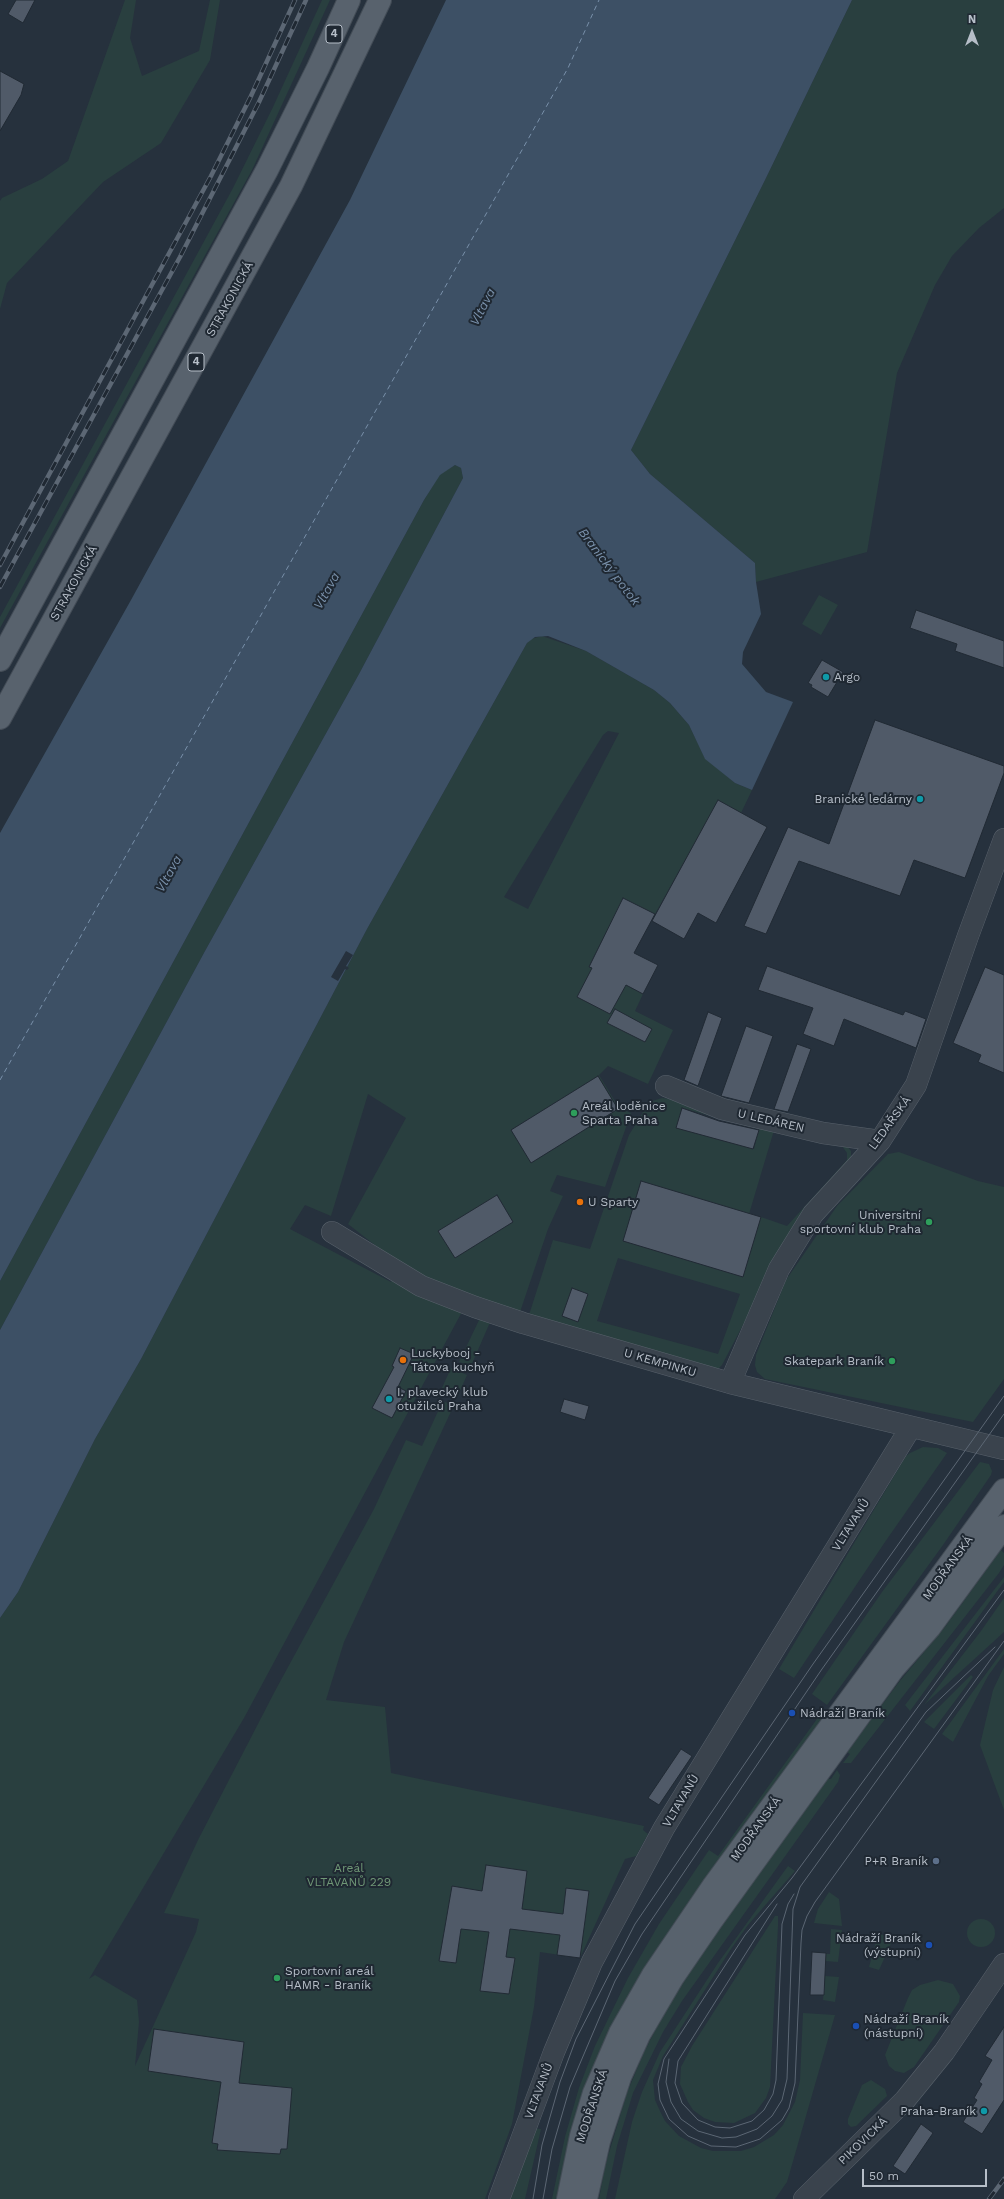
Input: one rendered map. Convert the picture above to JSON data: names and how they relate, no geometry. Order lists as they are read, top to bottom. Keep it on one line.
{"streets":{"main road":["4","STRAKONICKÁ","MODŘANSKÁ"],"street":["U LEDÁREN","LEDAŘSKÁ","U KEMPINKU","VLTAVANŮ","PIKOVICKÁ"]},"crossings":[["U LEDÁREN","LEDAŘSKÁ"],["LEDAŘSKÁ","U KEMPINKU"],["U KEMPINKU","VLTAVANŮ"]],"water":["Vltava","Branický potok"],"parks":["Areál VLTAVANŮ 229"],"places":["Argo","Branické ledárny","Areál loděnice Sparta Praha","U Sparty","Universitní sportovní klub Praha","Luckybooj - Tátova kuchyň","Skatepark Braník","I. plavecký klub otužilců Praha","Nádraží Braník","P+R Braník","Nádraží Braník (výstupní)","Sportovní areál HAMR - Braník","Nádraží Braník (nástupní)","Praha-Braník"],"scale_bar":"50 m","north":"top"}
